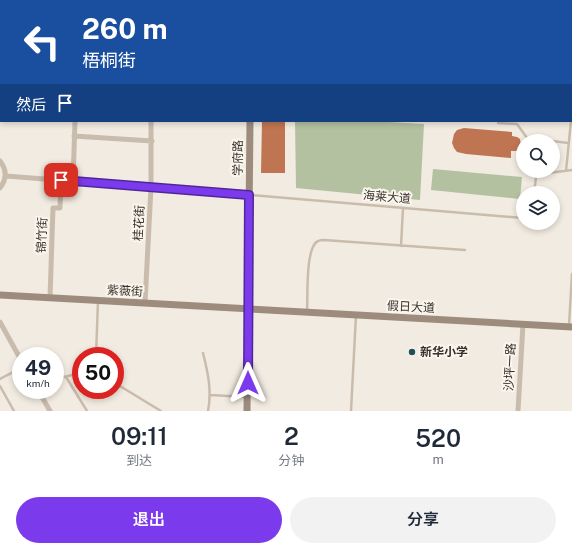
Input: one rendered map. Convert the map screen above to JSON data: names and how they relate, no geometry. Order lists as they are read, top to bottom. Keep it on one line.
{"streets":{"street":["学府路","桂花街","锦竹街","紫薇街","假日大道","沙坪一路"],"lane":["海莱大道"]},"crossings":[["学府路","海莱大道"],["学府路","紫薇街"],["学府路","假日大道"],["桂花街","紫薇街"],["锦竹街","紫薇街"],["紫薇街","假日大道"],["假日大道","沙坪一路"]],"places":["新华小学"],"page":{"turn":["260 m","梧桐街"],"then":"然后","speed":"49 km/h","limit":"50","eta":["09:11","到达","2","分钟","520","m"],"buttons":["退出","分享"]}}
